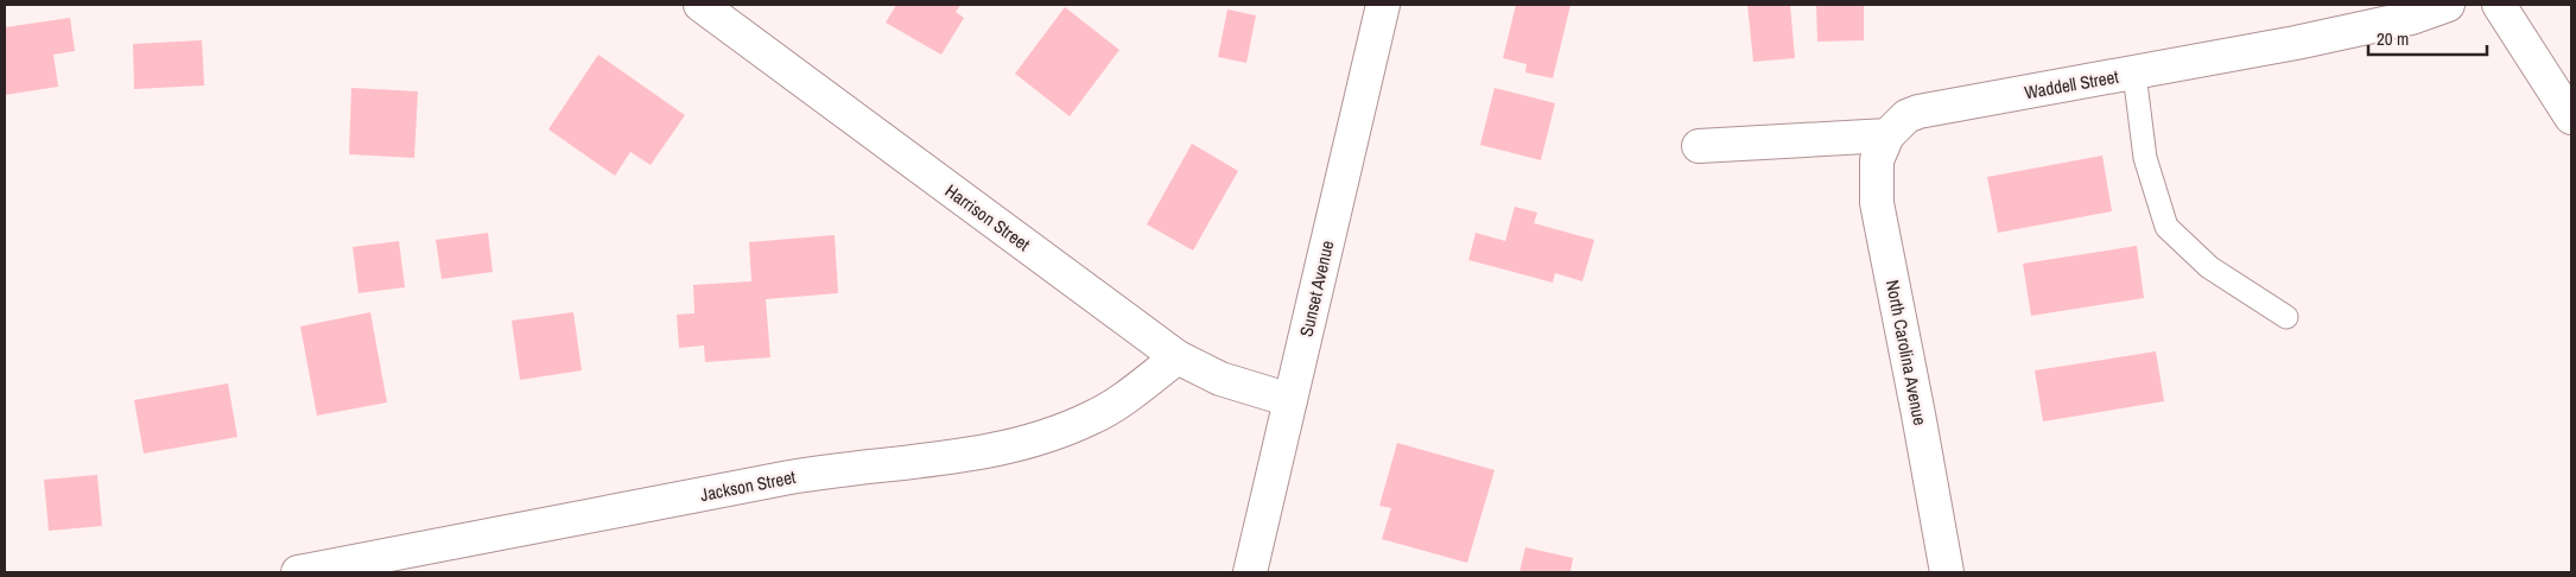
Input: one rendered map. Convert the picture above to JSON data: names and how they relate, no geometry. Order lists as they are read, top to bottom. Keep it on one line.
{"streets":{"street":["Waddell Street","Harrison Street","Sunset Avenue","North Carolina Avenue","Jackson Street"]},"crossings":[["Waddell Street","North Carolina Avenue"],["Harrison Street","Sunset Avenue"],["Harrison Street","Jackson Street"]],"scale_bar":"20 m"}
